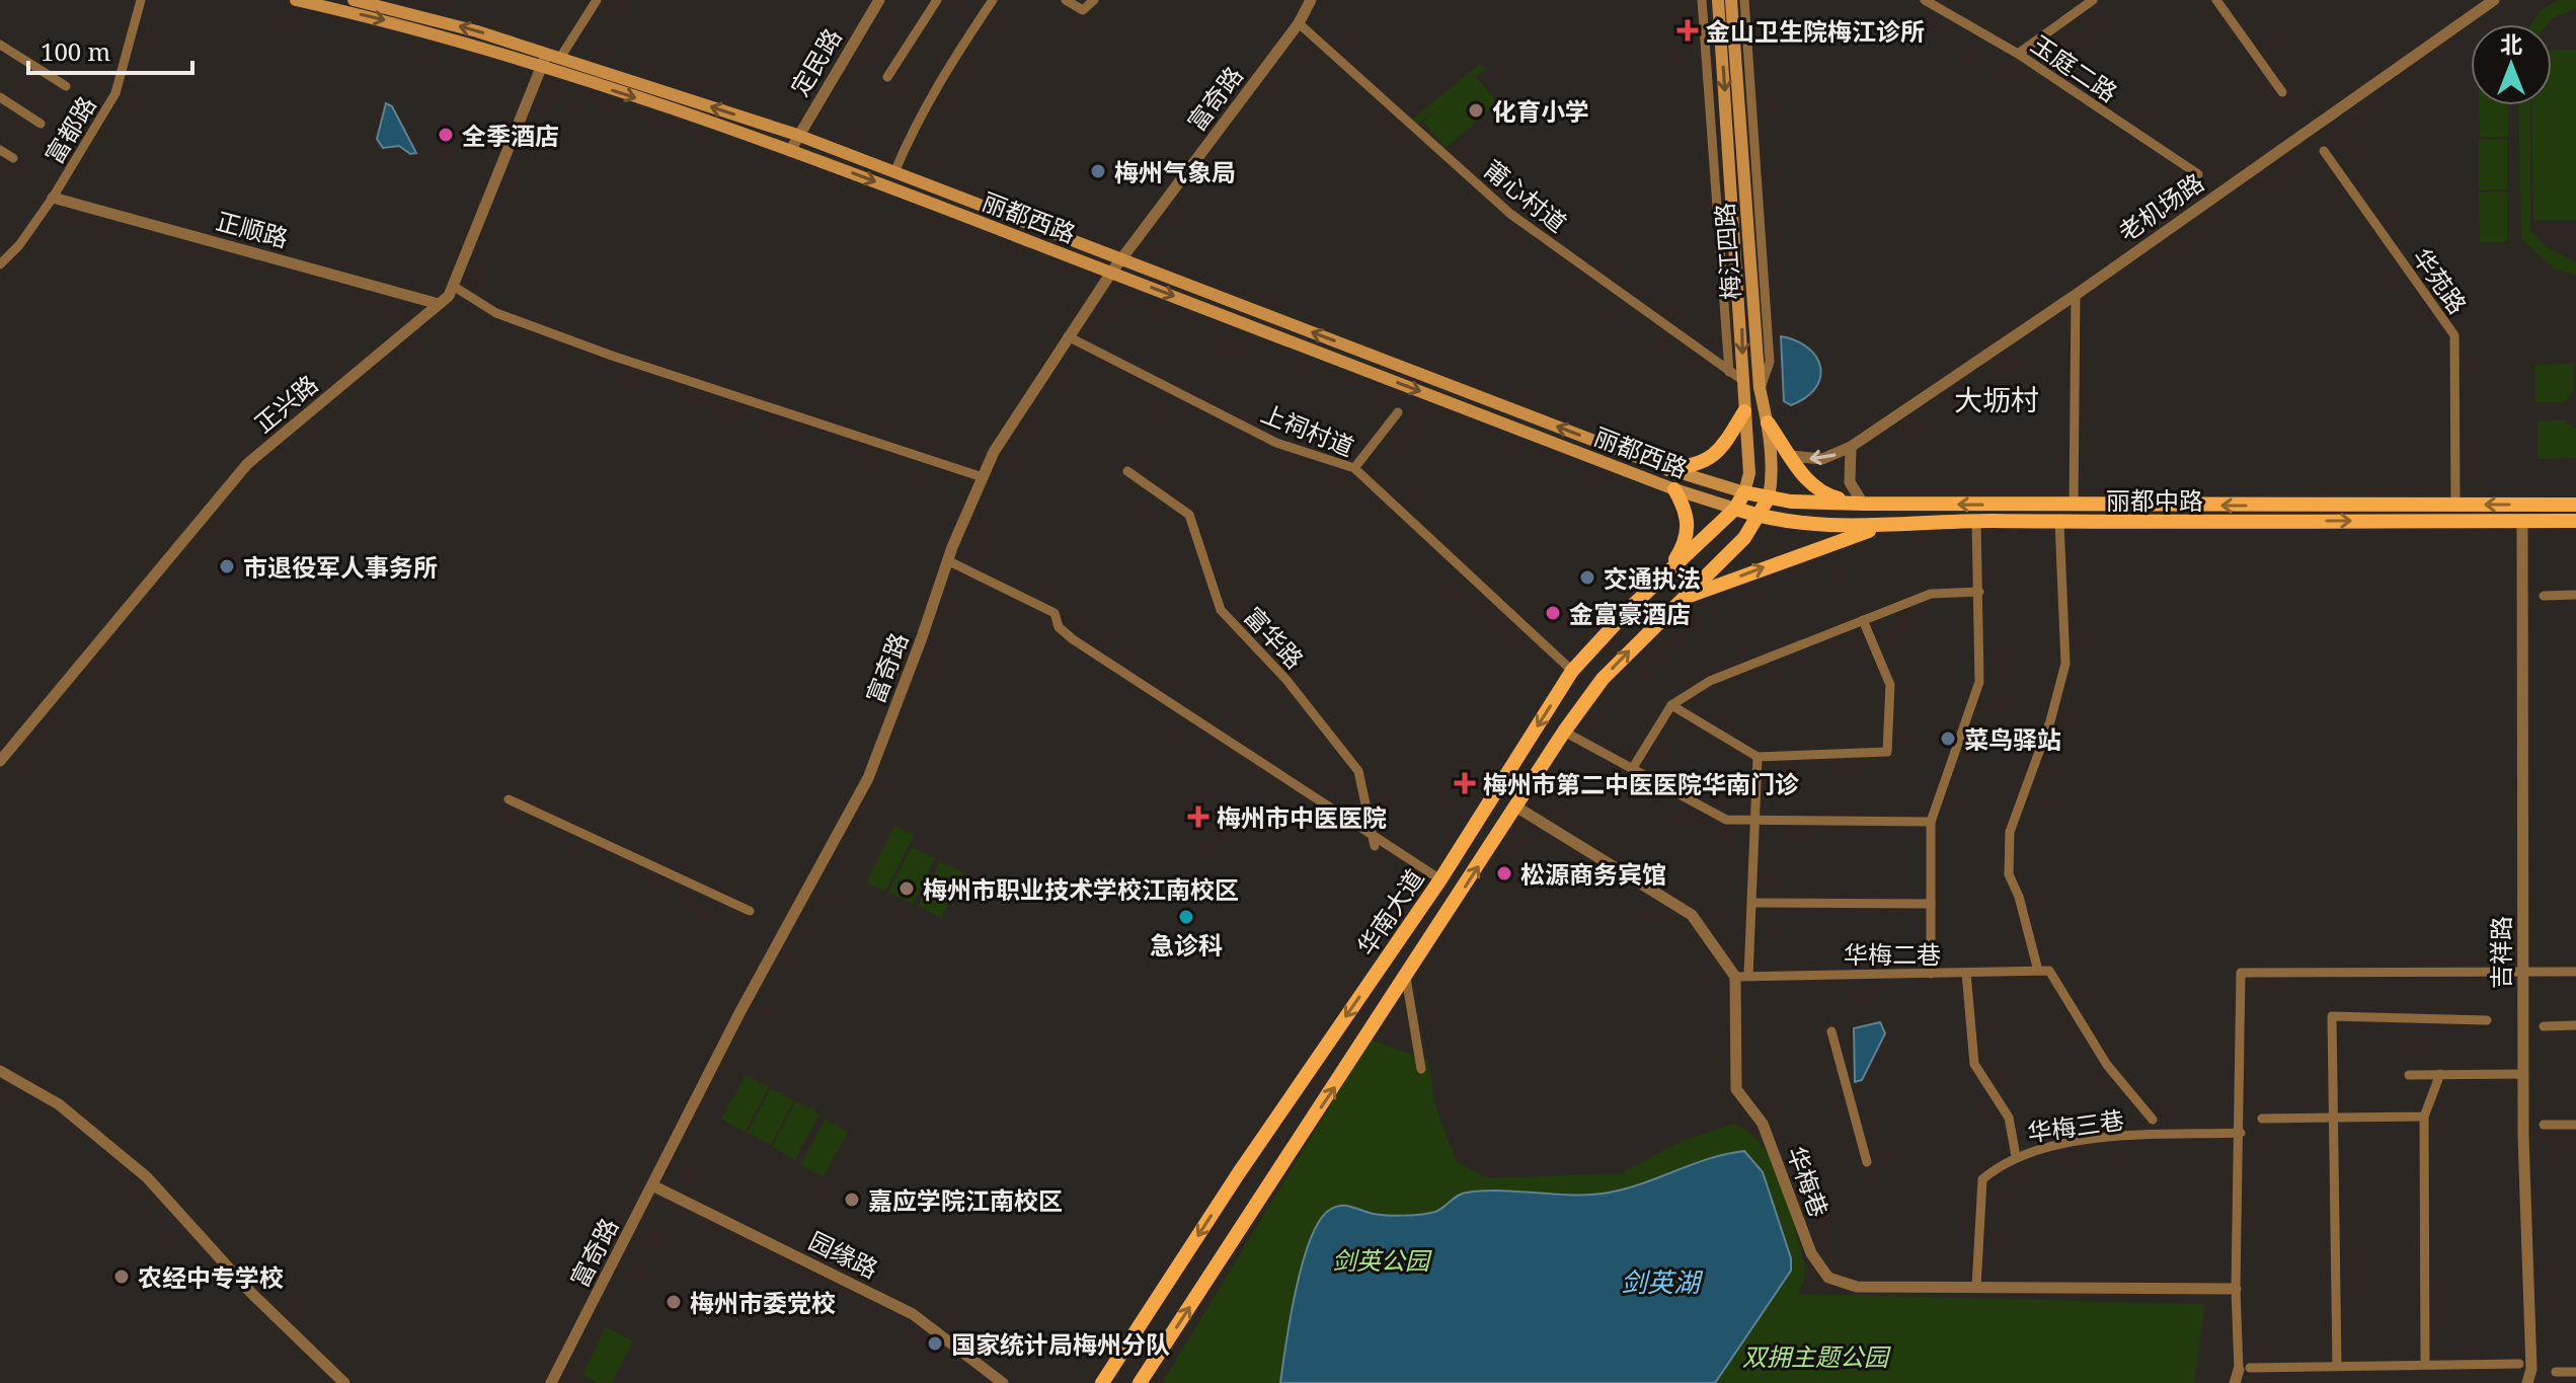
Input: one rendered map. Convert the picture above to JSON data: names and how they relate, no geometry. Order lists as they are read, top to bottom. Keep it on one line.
{"streets":{"main road":["丽都西路","梅江四路","丽都中路","华南大道"],"street":["定民路","玉庭二路","富奇路","富都路","莆心村道","老机场路","正顺路","华苑路","正兴路","上祠村道","富华路","吉祥路","华梅二巷","华梅三巷","华梅巷","园缘路"]},"crossings":[["定民路","丽都西路"],["富奇路","莆心村道"],["富奇路","丽都西路"],["富奇路","上祠村道"],["富奇路","园缘路"],["富都路","正顺路"],["莆心村道","梅江四路"],["丽都西路","梅江四路"],["丽都西路","正兴路"],["丽都西路","丽都中路"],["丽都西路","华南大道"],["正顺路","正兴路"],["梅江四路","丽都中路"],["梅江四路","华南大道"],["华苑路","丽都中路"],["上祠村道","华南大道"],["丽都中路","华南大道"],["丽都中路","吉祥路"],["华梅二巷","华梅巷"],["华梅三巷","华梅巷"]],"districts":["大坜村"],"water":["剑英湖"],"parks":["剑英公园","双拥主题公园"],"places":{"health":["金山卫生院梅江诊所","梅州市第二中医医院华南门诊","梅州市中医医院"],"other":["化育小学","全季酒店","梅州气象局","市退役军人事务所","交通执法","金富豪酒店","菜鸟驿站","松源商务宾馆","梅州市职业技术学校江南校区","急诊科","嘉应学院江南校区","农经中专学校","梅州市委党校","国家统计局梅州分队"]},"scale_bar":"100 m","north":"top"}
